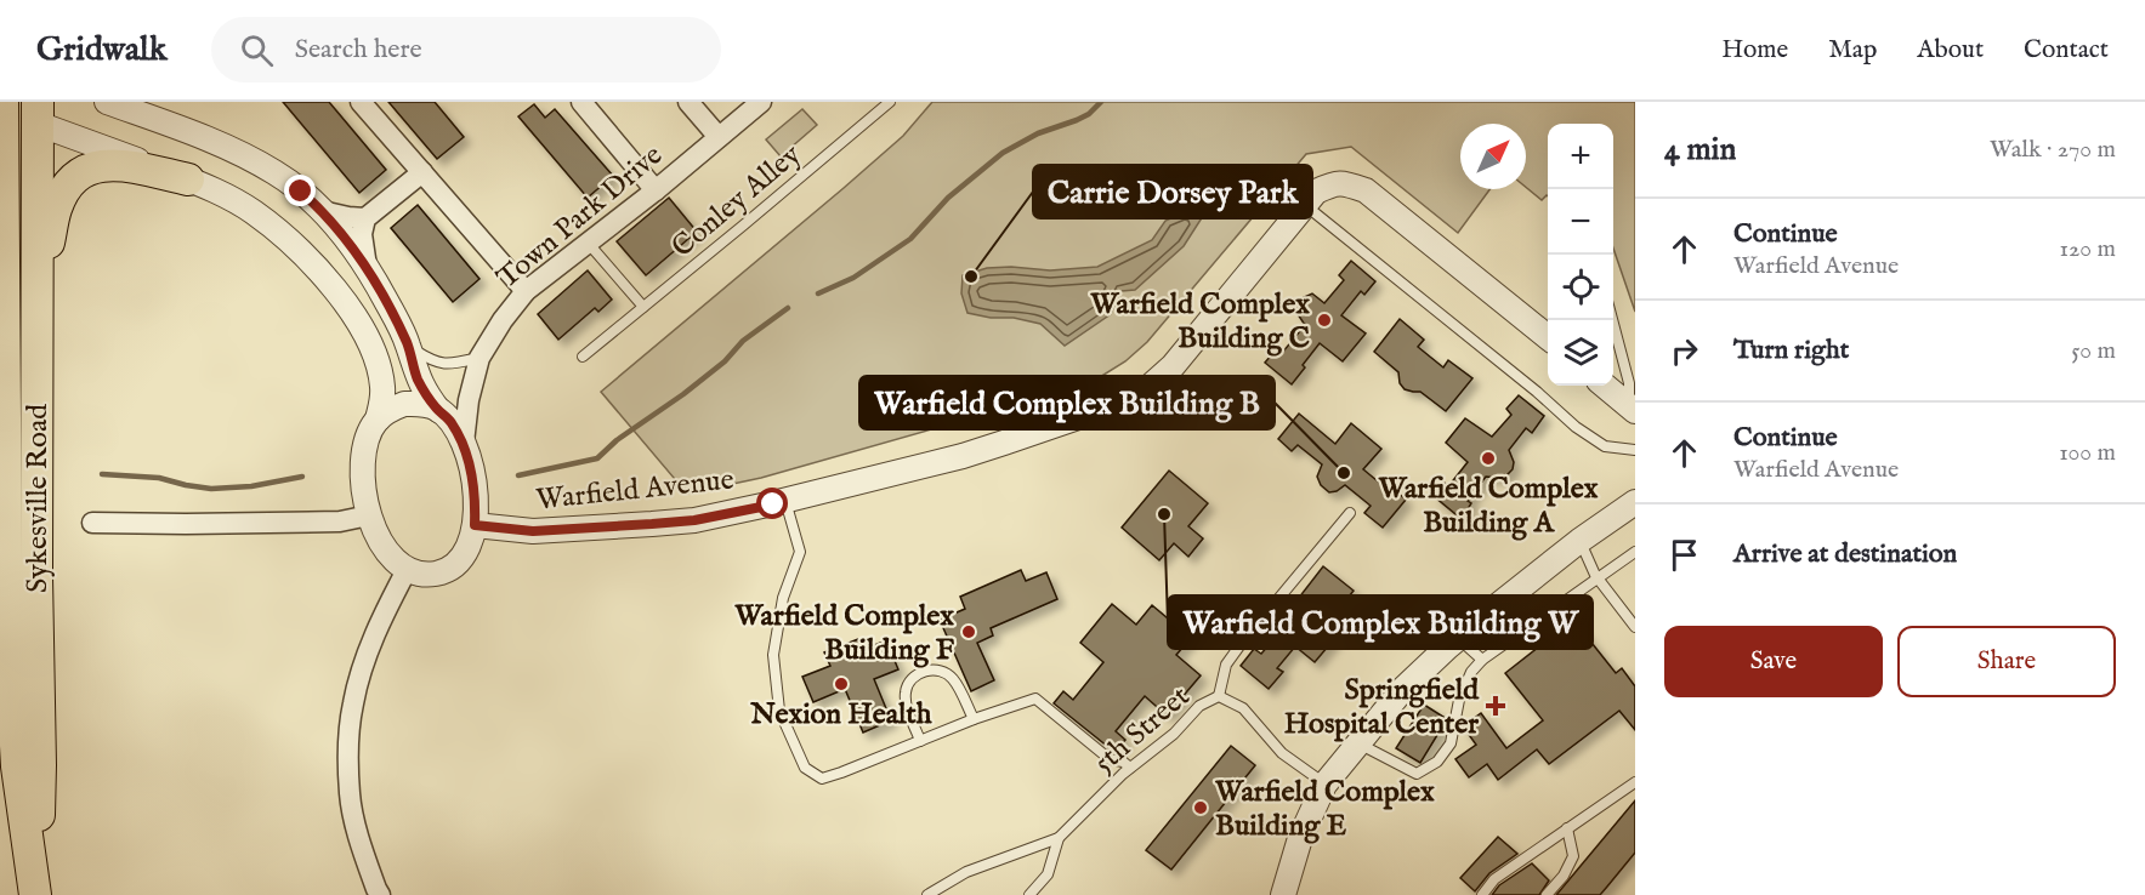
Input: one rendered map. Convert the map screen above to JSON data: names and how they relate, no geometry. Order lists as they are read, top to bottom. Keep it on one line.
{"streets":{"main road":["Sykesville Road"],"street":["Town Park Drive","Warfield Avenue"],"lane":["Conley Alley","5th Street"]},"crossings":[["Town Park Drive","Warfield Avenue"]],"places":{"other":["Carrie Dorsey Park","Warfield Complex Building C","Warfield Complex Building A","Warfield Complex Building B","Warfield Complex Building W","Warfield Complex Building F","Nexion Health","Warfield Complex Building E"],"health":["Springfield Hospital Center"]},"north":"top right","page":{"header":"Gridwalk","search":"Search here","nav":["Home","Map","About","Contact"],"heading":["4 min","Walk · 270 m"],"map_buttons":["+","−"],"list":[["Continue","Warfield Avenue","120 m"],["Turn right","50 m"],["Continue","Warfield Avenue","100 m"],"Arrive at destination"],"buttons":["Save","Share"]}}
